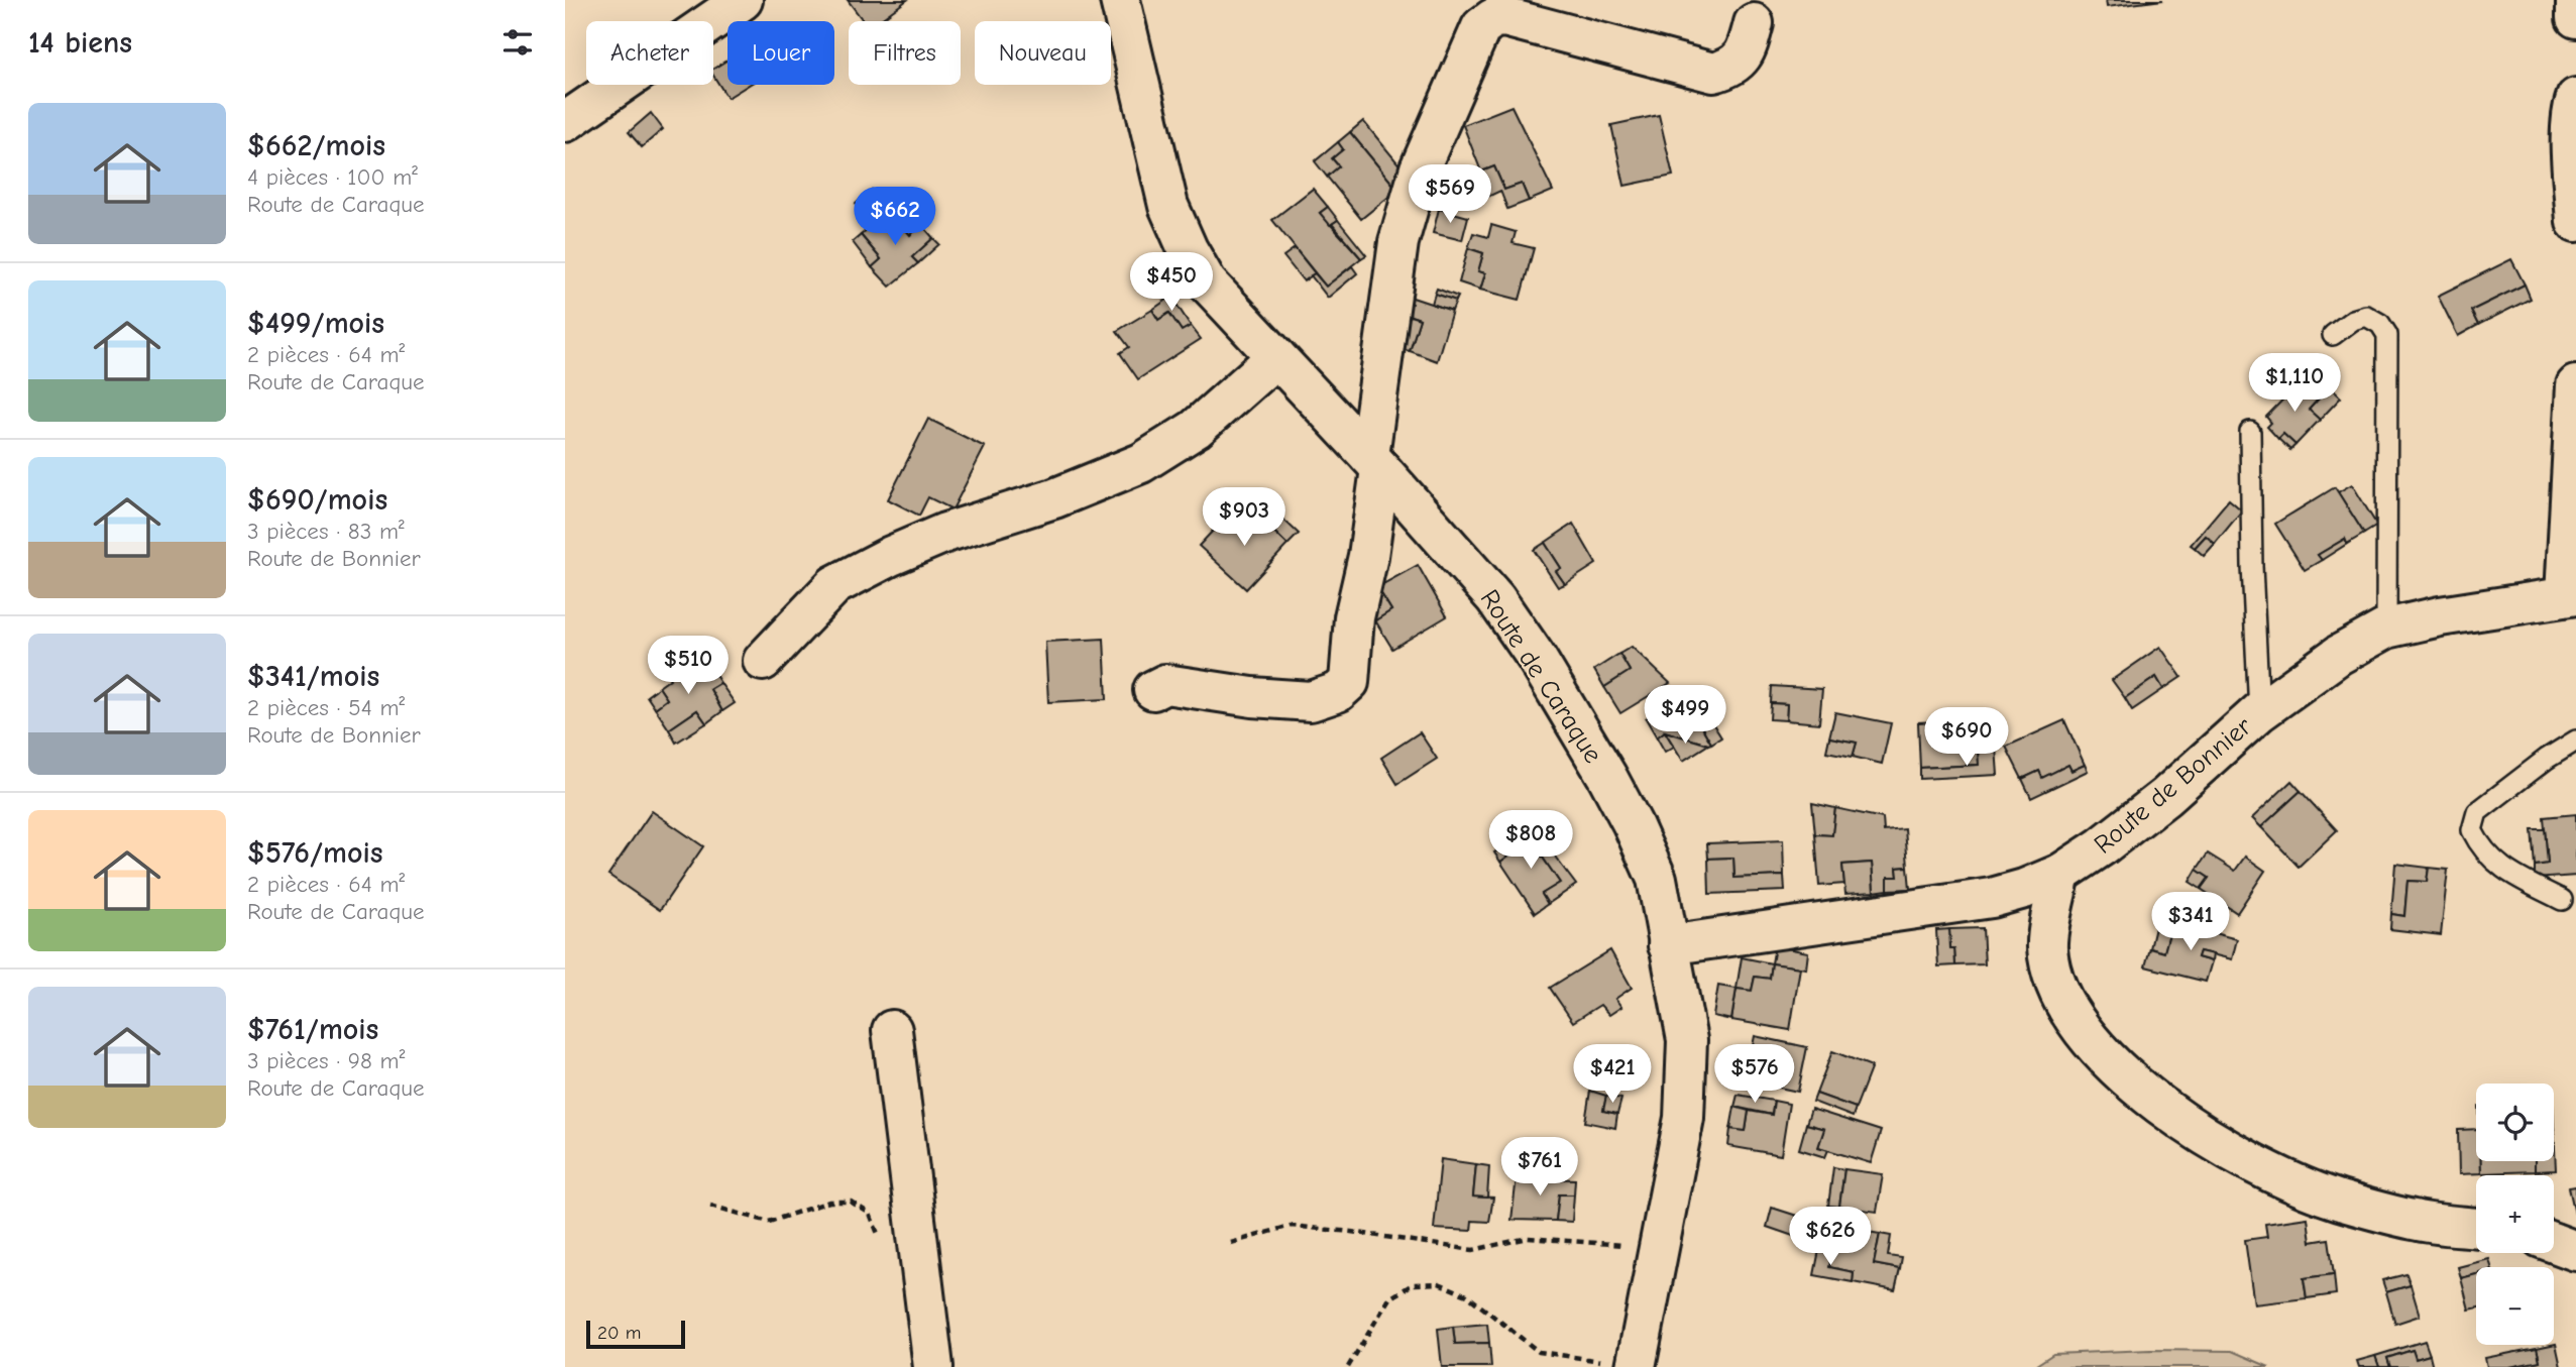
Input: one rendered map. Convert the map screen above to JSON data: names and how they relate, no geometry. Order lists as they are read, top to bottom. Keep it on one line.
{"streets":{"street":["Route de Caraque","Route de Bonnier"]},"crossings":[["Route de Caraque","Route de Bonnier"]],"scale_bar":"20 m","page":{"heading":"14 biens","chip":["Acheter","Louer","Filtres","Nouveau"],"list":[{"name":"$662/mois","note":"4 pièces · 100 m² · Route de Caraque"},{"name":"$499/mois","note":"2 pièces · 64 m² · Route de Caraque"},{"name":"$690/mois","note":"3 pièces · 83 m² · Route de Bonnier"},{"name":"$341/mois","note":"2 pièces · 54 m² · Route de Bonnier"},{"name":"$576/mois","note":"2 pièces · 64 m² · Route de Caraque"},{"name":"$761/mois","note":"3 pièces · 98 m² · Route de Caraque"}],"price":["$569","$662","$450","$1,110","$903","$510","$499","$690","$808","$341","$421","$576","$761","$626"],"map_buttons":["+","−"],"scale":"20 m"}}
